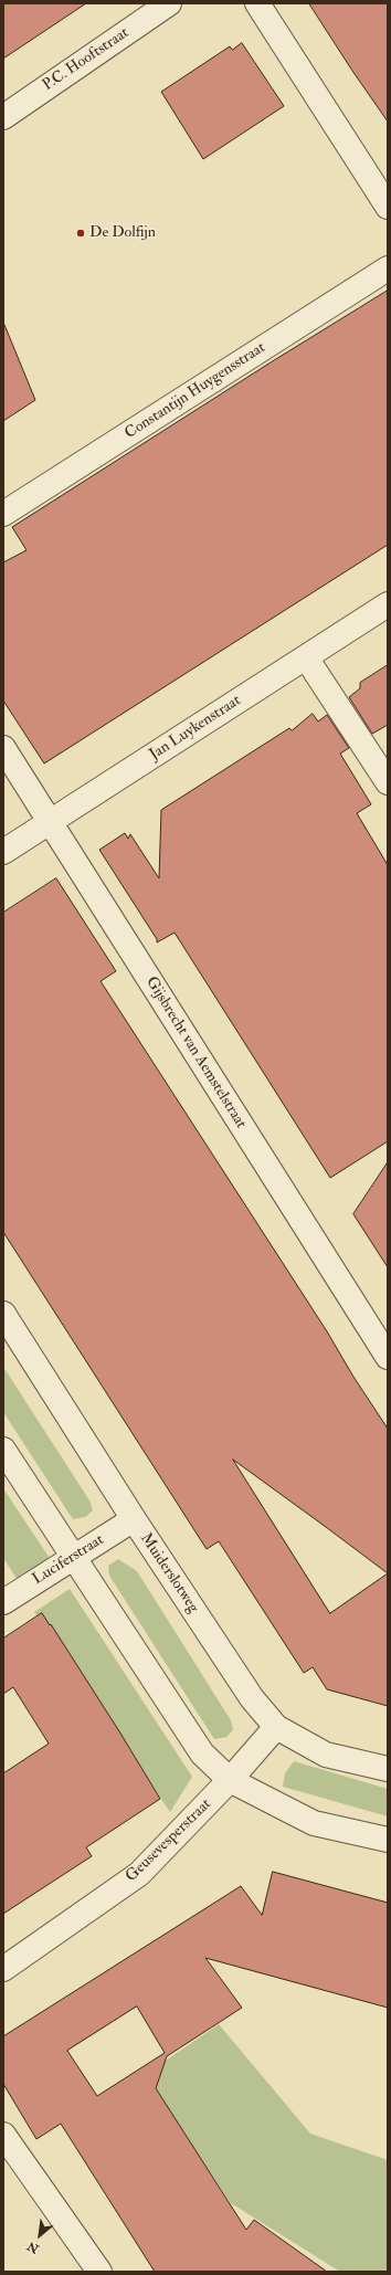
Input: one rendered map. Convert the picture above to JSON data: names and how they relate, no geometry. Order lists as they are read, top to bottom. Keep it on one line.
{"streets":{"street":["P.C. Hooftstraat","Constantijn Huygensstraat","Jan Luykenstraat","Gijsbrecht van Aemstelstraat","Luciferstraat","Muiderslotweg","Geusevesperstraat"]},"crossings":[["Jan Luykenstraat","Gijsbrecht van Aemstelstraat"],["Luciferstraat","Muiderslotweg"],["Muiderslotweg","Geusevesperstraat"]],"places":["De Dolfijn"],"north":"bottom left"}
